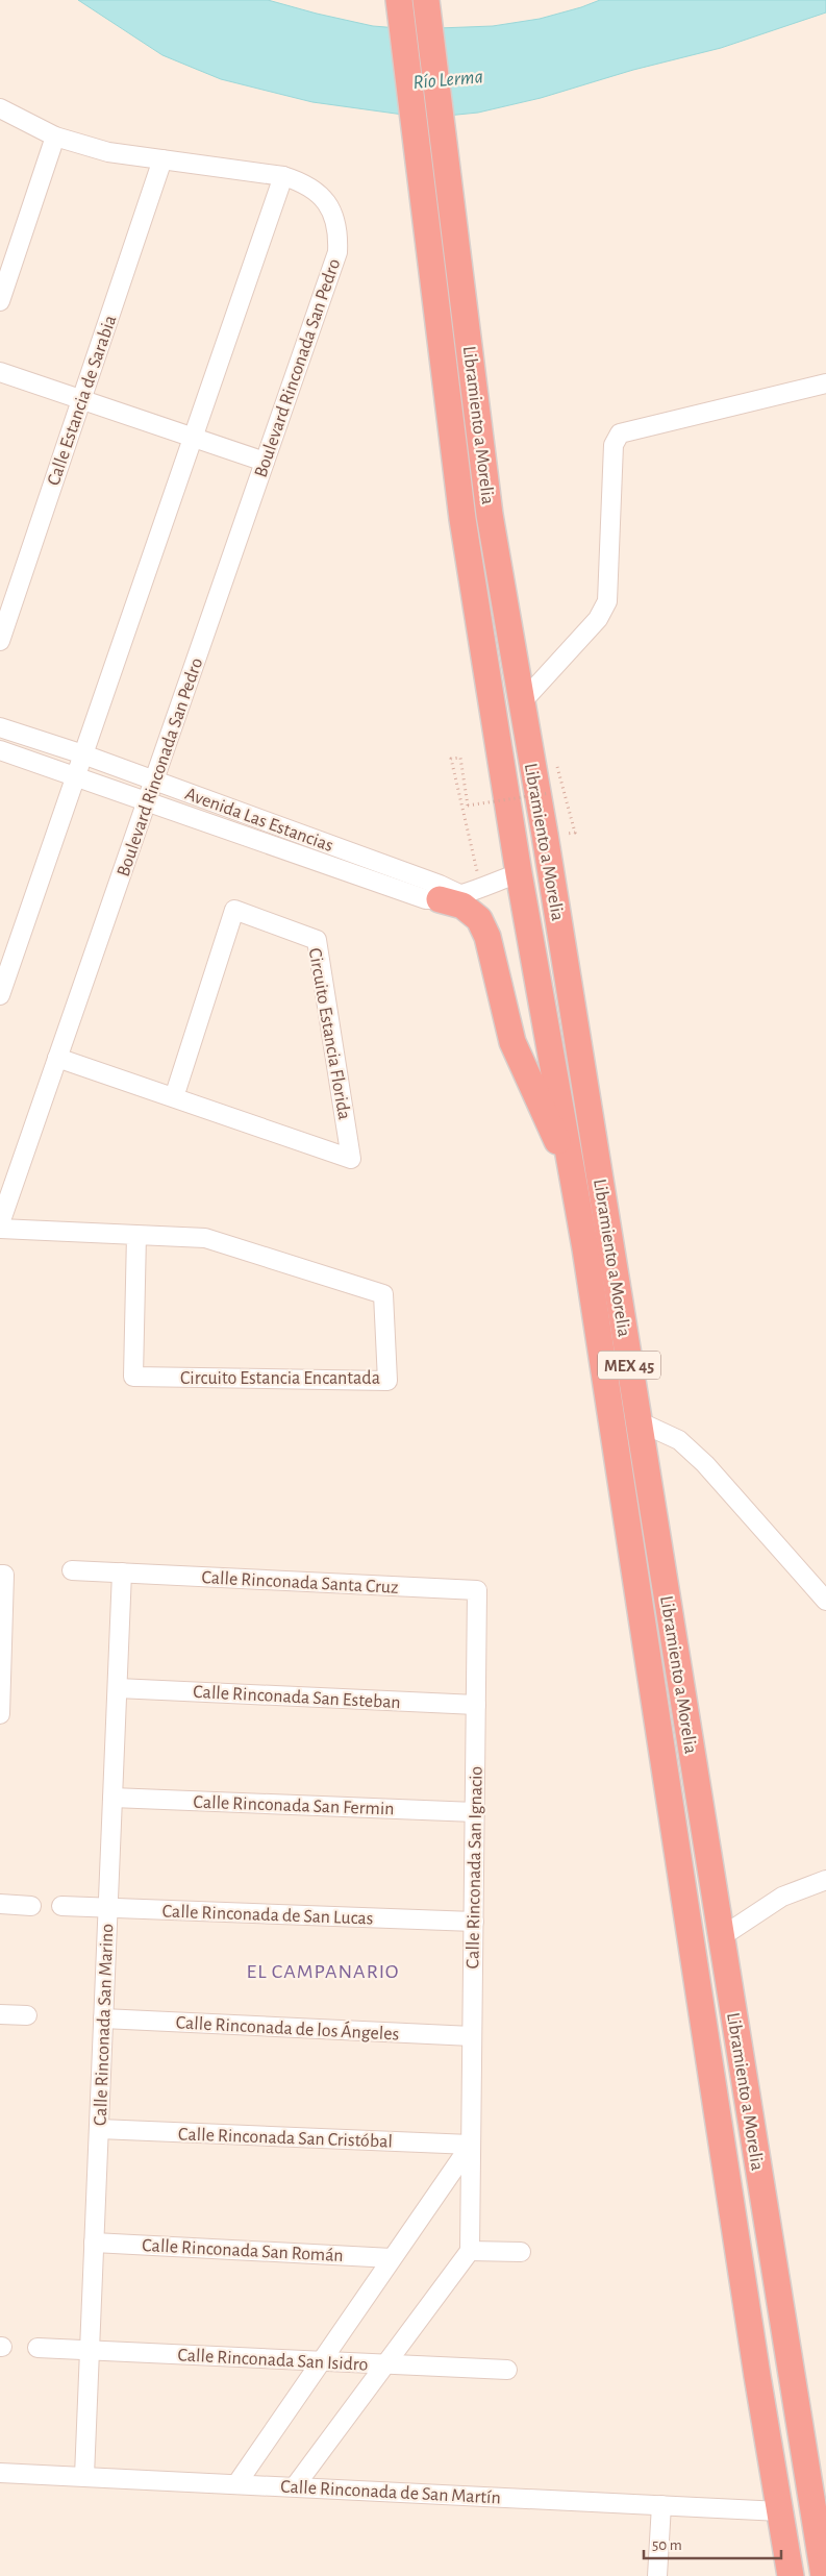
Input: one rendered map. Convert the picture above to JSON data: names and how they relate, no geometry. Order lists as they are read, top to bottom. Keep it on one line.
{"streets":{"highway":["Libramiento a Morelia","MEX 45"],"street":["Boulevard Rinconada San Pedro","Calle Estancia de Sarabia","Avenida Las Estancias","Circuito Estancia Florida","Circuito Estancia Encantada","Calle Rinconada Santa Cruz","Calle Rinconada San Esteban","Calle Rinconada San Fermin","Calle Rinconada San Ignacio","Calle Rinconada de San Lucas","Calle Rinconada San Marino","Calle Rinconada de los Ángeles","Calle Rinconada San Cristóbal","Calle Rinconada San Román","Calle Rinconada San Isidro","Calle Rinconada de San Martín"]},"crossings":[["Boulevard Rinconada San Pedro","Calle Estancia de Sarabia"],["Boulevard Rinconada San Pedro","Avenida Las Estancias"],["Boulevard Rinconada San Pedro","Circuito Estancia Florida"],["Libramiento a Morelia","Avenida Las Estancias"],["Libramiento a Morelia","Calle Rinconada de San Martín"],["Calle Rinconada Santa Cruz","Calle Rinconada San Ignacio"],["Calle Rinconada Santa Cruz","Calle Rinconada San Marino"],["Calle Rinconada San Esteban","Calle Rinconada San Ignacio"],["Calle Rinconada San Esteban","Calle Rinconada San Marino"],["Calle Rinconada San Fermin","Calle Rinconada San Ignacio"],["Calle Rinconada San Fermin","Calle Rinconada San Marino"],["Calle Rinconada San Ignacio","Calle Rinconada de San Lucas"],["Calle Rinconada San Ignacio","Calle Rinconada de los Ángeles"],["Calle Rinconada San Ignacio","Calle Rinconada San Cristóbal"],["Calle Rinconada de San Lucas","Calle Rinconada San Marino"],["Calle Rinconada San Marino","Calle Rinconada de los Ángeles"],["Calle Rinconada San Marino","Calle Rinconada San Cristóbal"],["Calle Rinconada San Marino","Calle Rinconada San Román"],["Calle Rinconada San Marino","Calle Rinconada San Isidro"],["Calle Rinconada San Marino","Calle Rinconada de San Martín"]],"districts":["EL CAMPANARIO"],"water":["Río Lerma"],"scale_bar":"50 m"}
